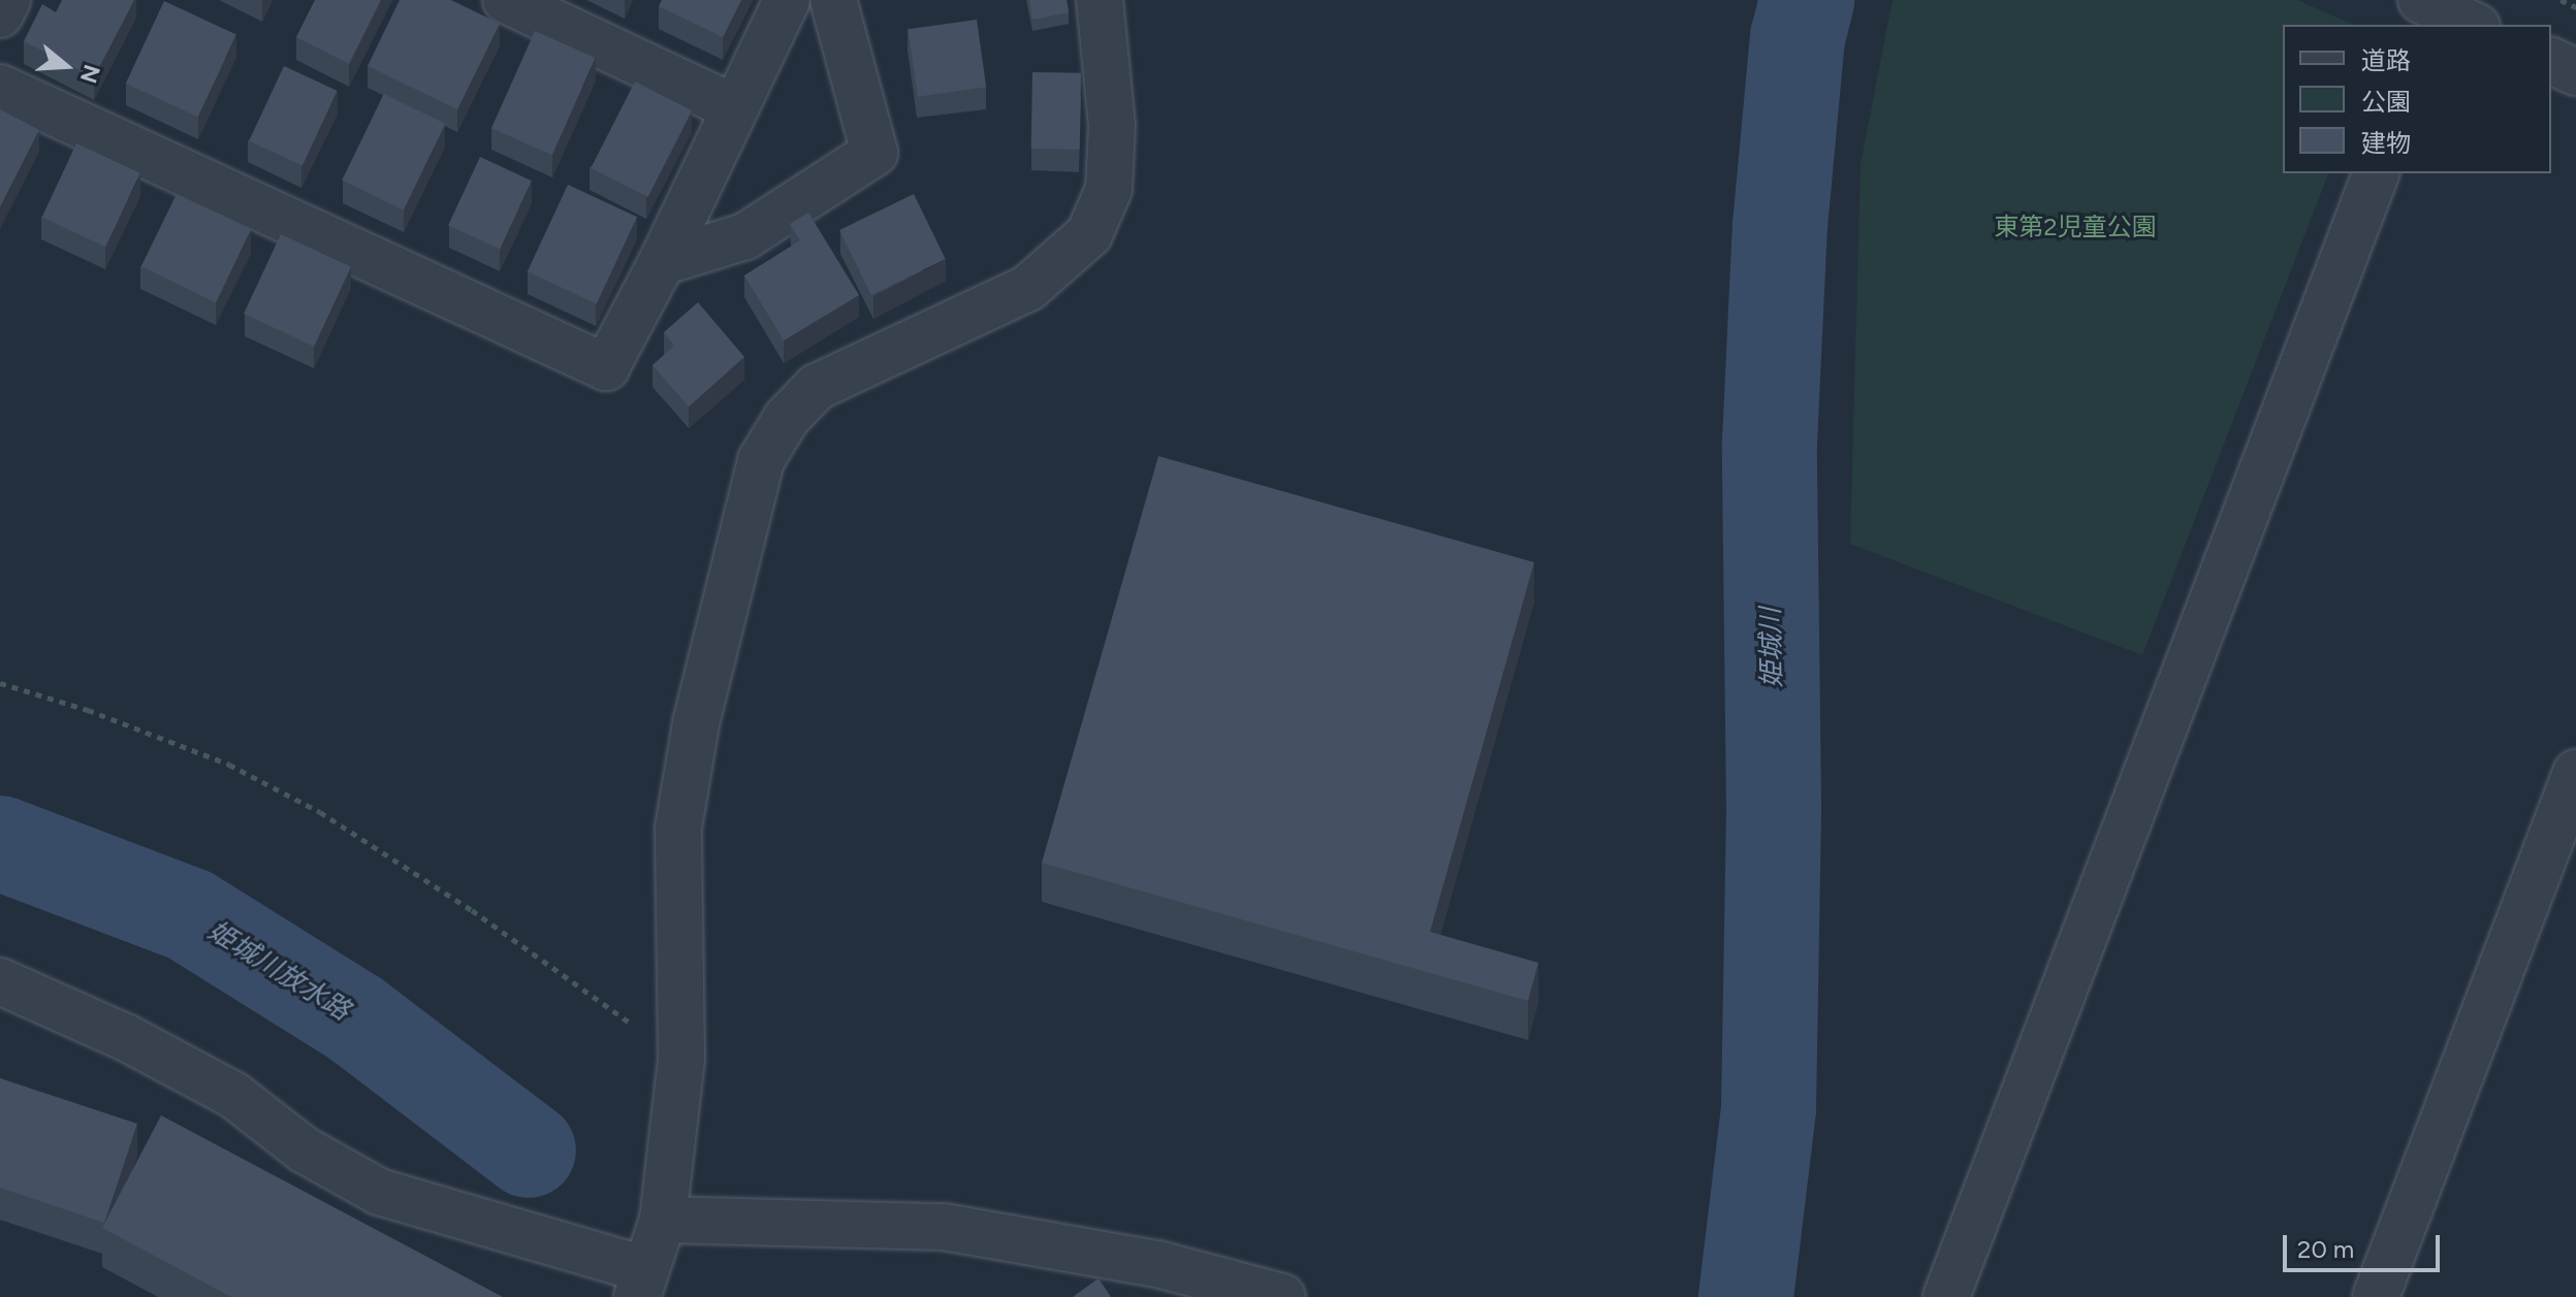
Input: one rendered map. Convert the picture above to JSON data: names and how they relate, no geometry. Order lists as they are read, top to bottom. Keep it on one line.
{"water":["姫城川","姫城川放水路"],"parks":["東第2児童公園"],"legend":["道路","公園","建物"],"scale_bar":"20 m","north":"right"}
